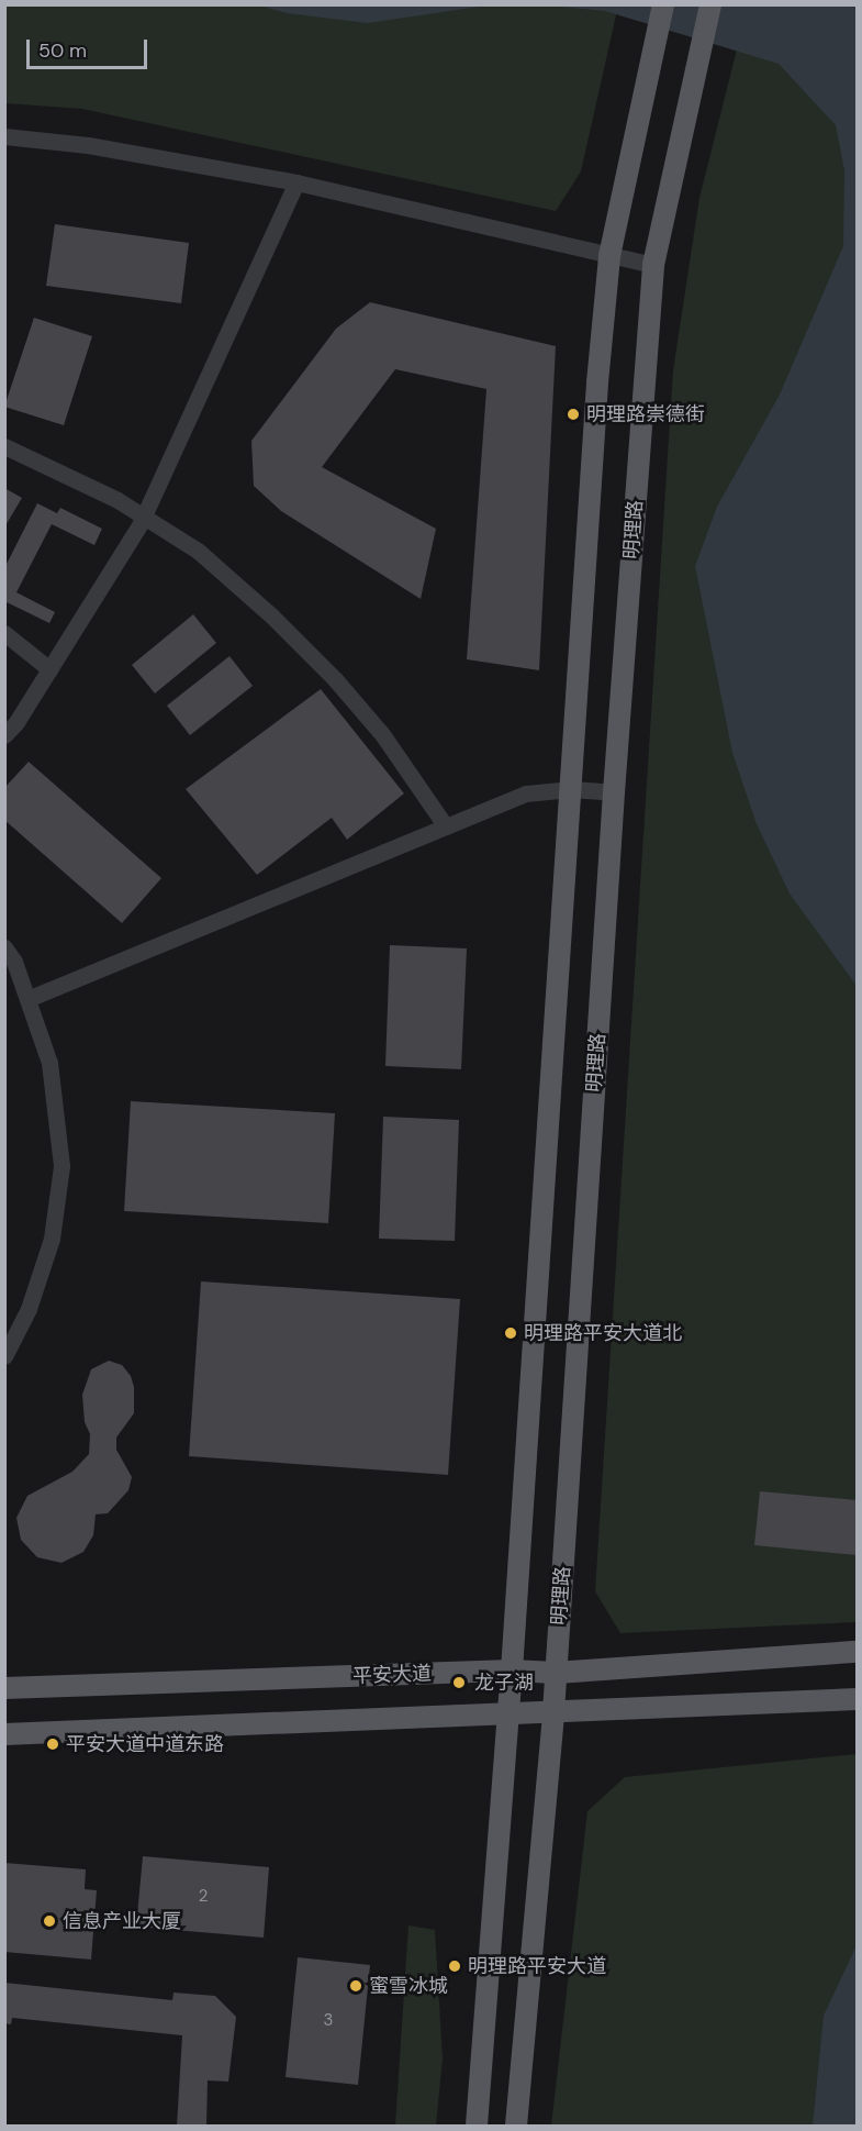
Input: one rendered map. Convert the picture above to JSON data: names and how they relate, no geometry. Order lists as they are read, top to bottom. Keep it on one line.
{"streets":{"main road":["明理路","平安大道"]},"crossings":[["明理路","平安大道"]],"places":["明理路崇德街","明理路平安大道北","龙子湖","平安大道中道东路","信息产业大厦","明理路平安大道","蜜雪冰城"],"house_numbers":["2","3"],"scale_bar":"50 m"}
